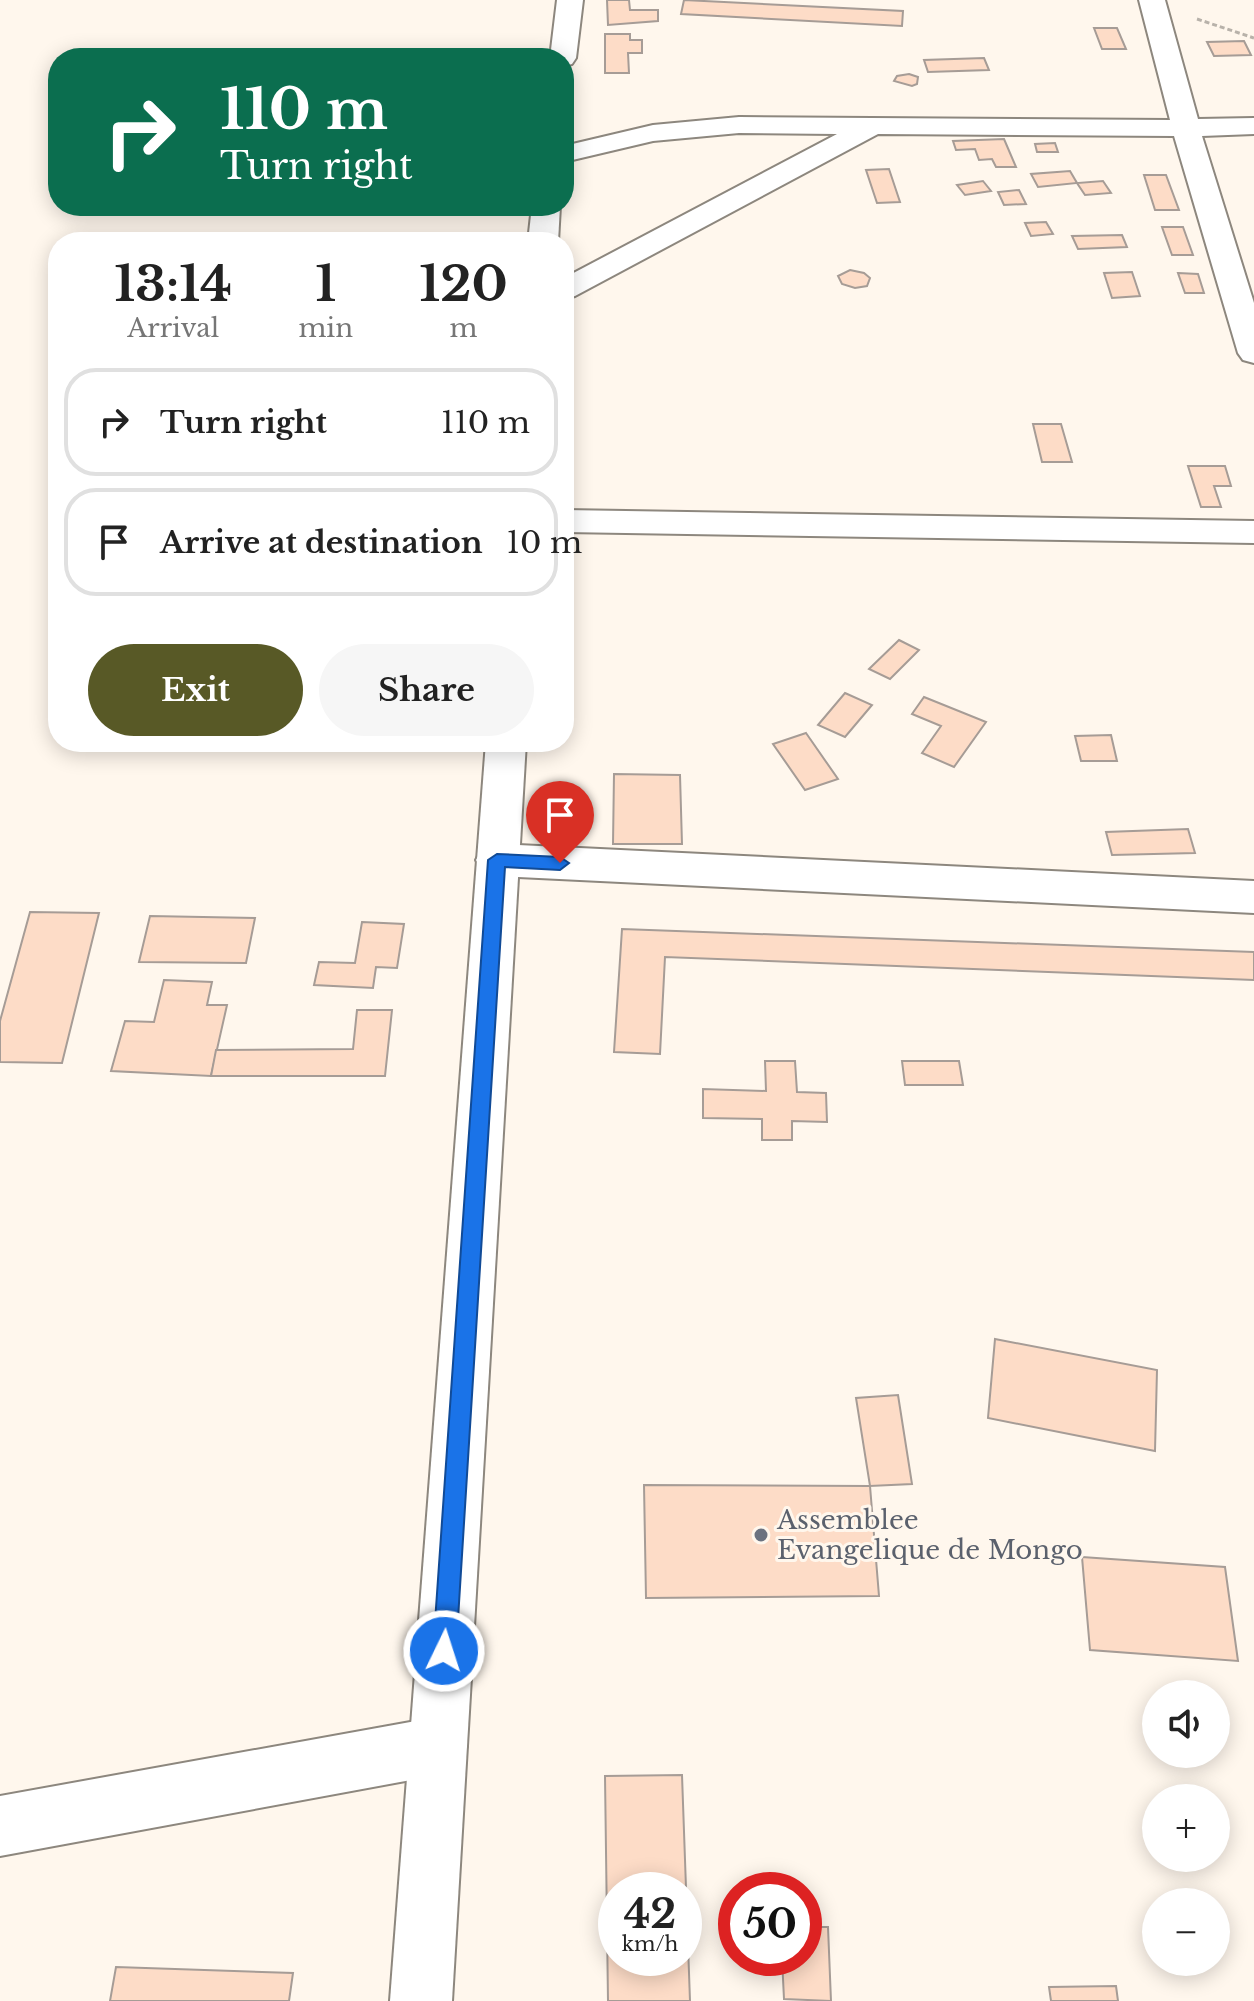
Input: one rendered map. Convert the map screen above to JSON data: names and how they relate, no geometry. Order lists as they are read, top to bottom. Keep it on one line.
{"places":["Assemblee Evangelique de Mongo"],"page":{"turn":["110 m","Turn right"],"eta":["13:14","Arrival","1","min","120","m"],"list":[{"name":"Turn right","value":"110 m"},{"name":"Arrive at destination","value":"10 m"}],"buttons":["Exit","Share"],"map_buttons":["+","−"],"speed":"42 km/h","limit":"50"}}
